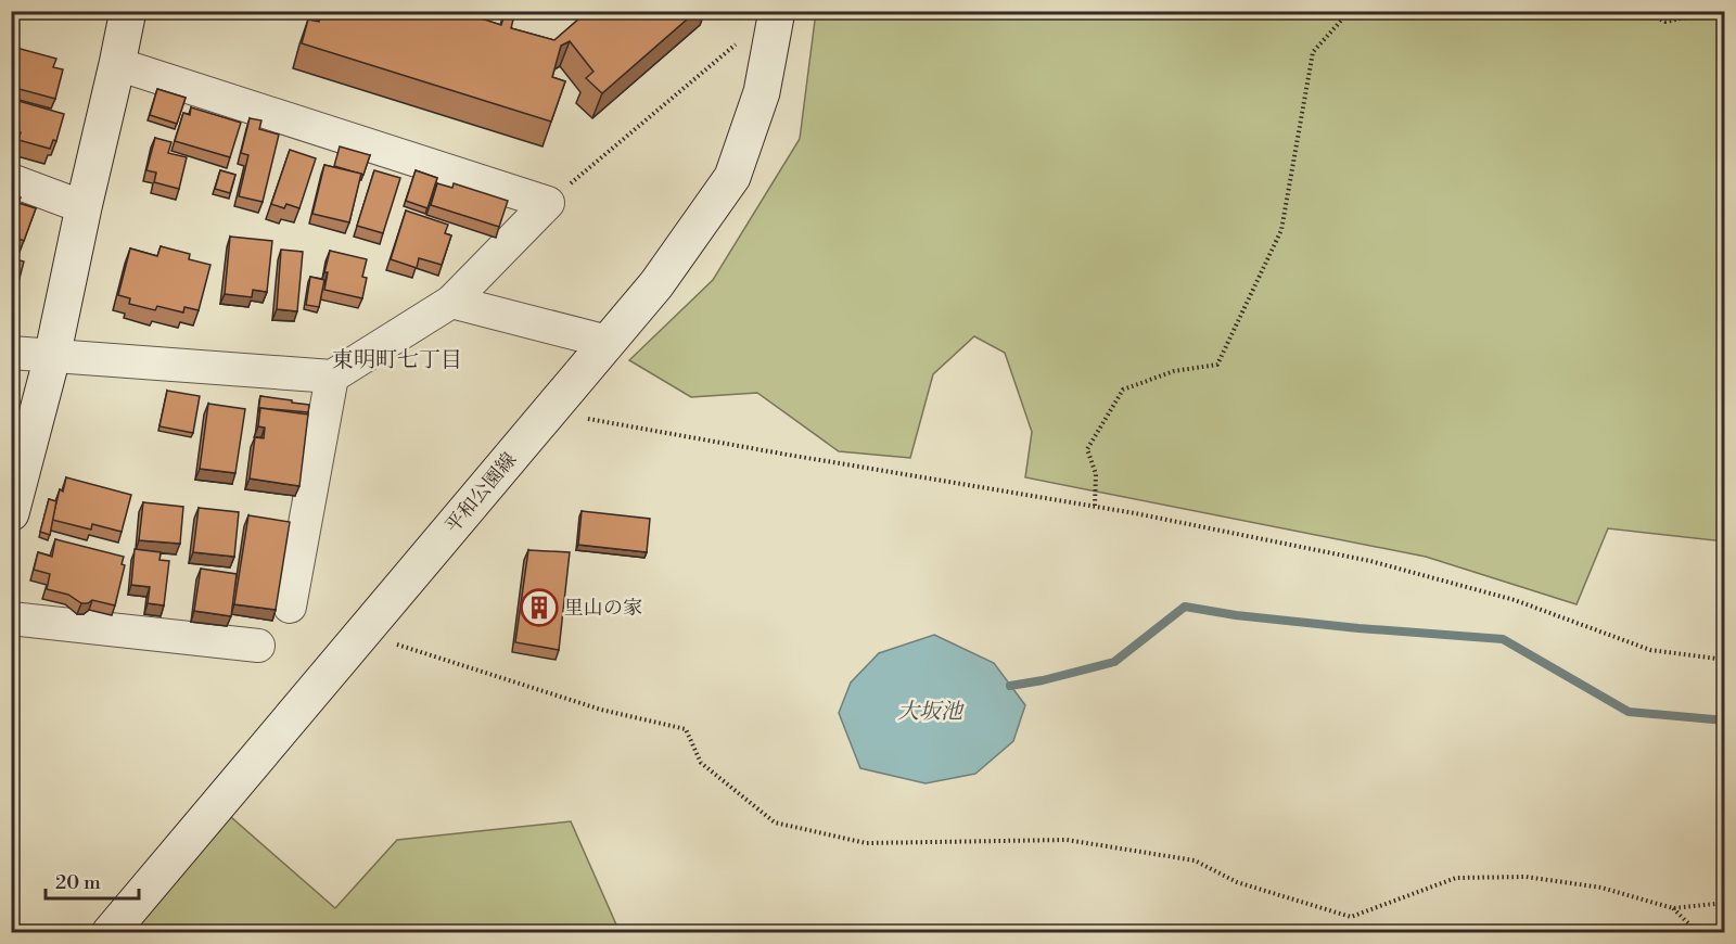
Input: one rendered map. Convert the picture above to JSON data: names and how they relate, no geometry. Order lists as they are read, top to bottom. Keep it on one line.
{"streets":{"street":["平和公園線"]},"districts":["東明町七丁目"],"water":["大坂池"],"places":{"building":["里山の家"]},"scale_bar":"20 m"}
